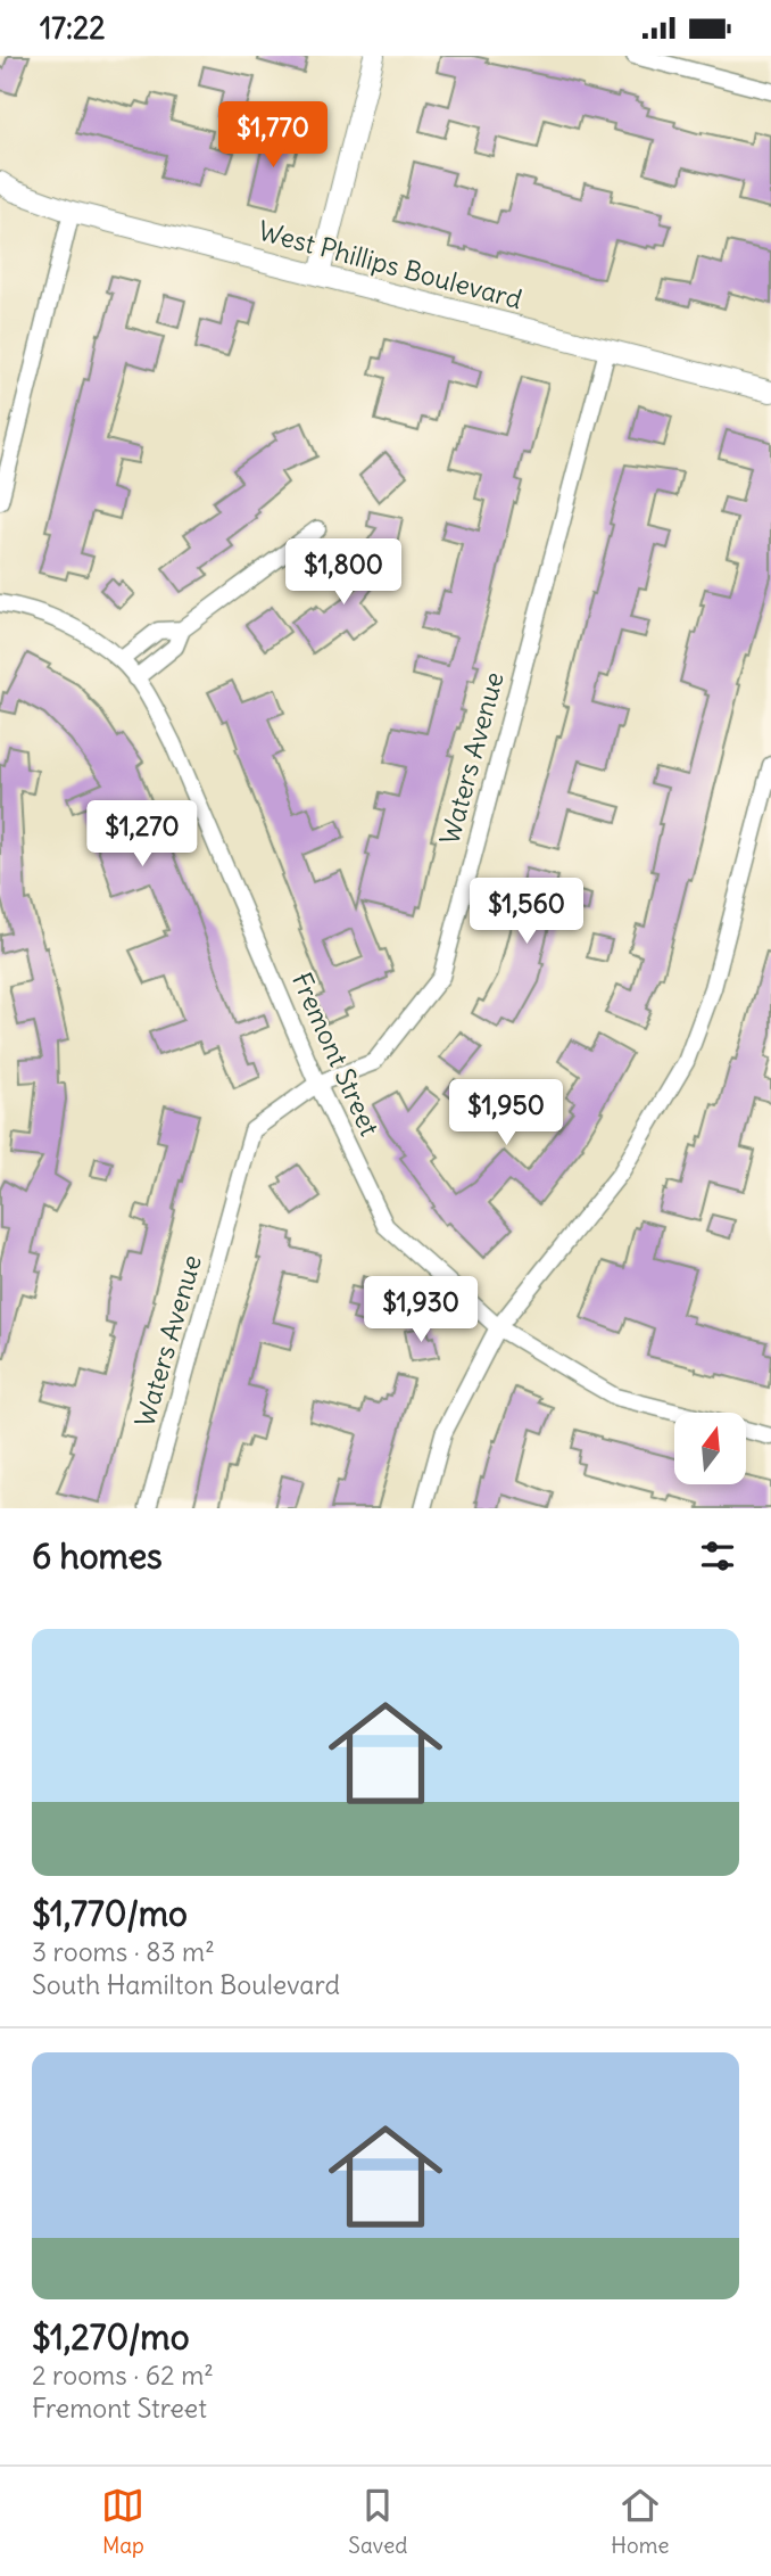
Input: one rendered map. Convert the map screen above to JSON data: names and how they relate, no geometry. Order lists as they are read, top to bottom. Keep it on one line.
{"streets":{"street":["West Phillips Boulevard","Waters Avenue","Fremont Street"]},"crossings":[["West Phillips Boulevard","Waters Avenue"],["Waters Avenue","Fremont Street"]],"north":"top","page":{"status":"17:22","price":["$1,770","$1,800","$1,270","$1,560","$1,950","$1,930"],"heading":"6 homes","list":[{"name":"$1,770/mo","note":"3 rooms · 83 m² · South Hamilton Boulevard"},{"name":"$1,270/mo","note":"2 rooms · 62 m² · Fremont Street"}],"tabs":["Map","Saved","Home"]}}
